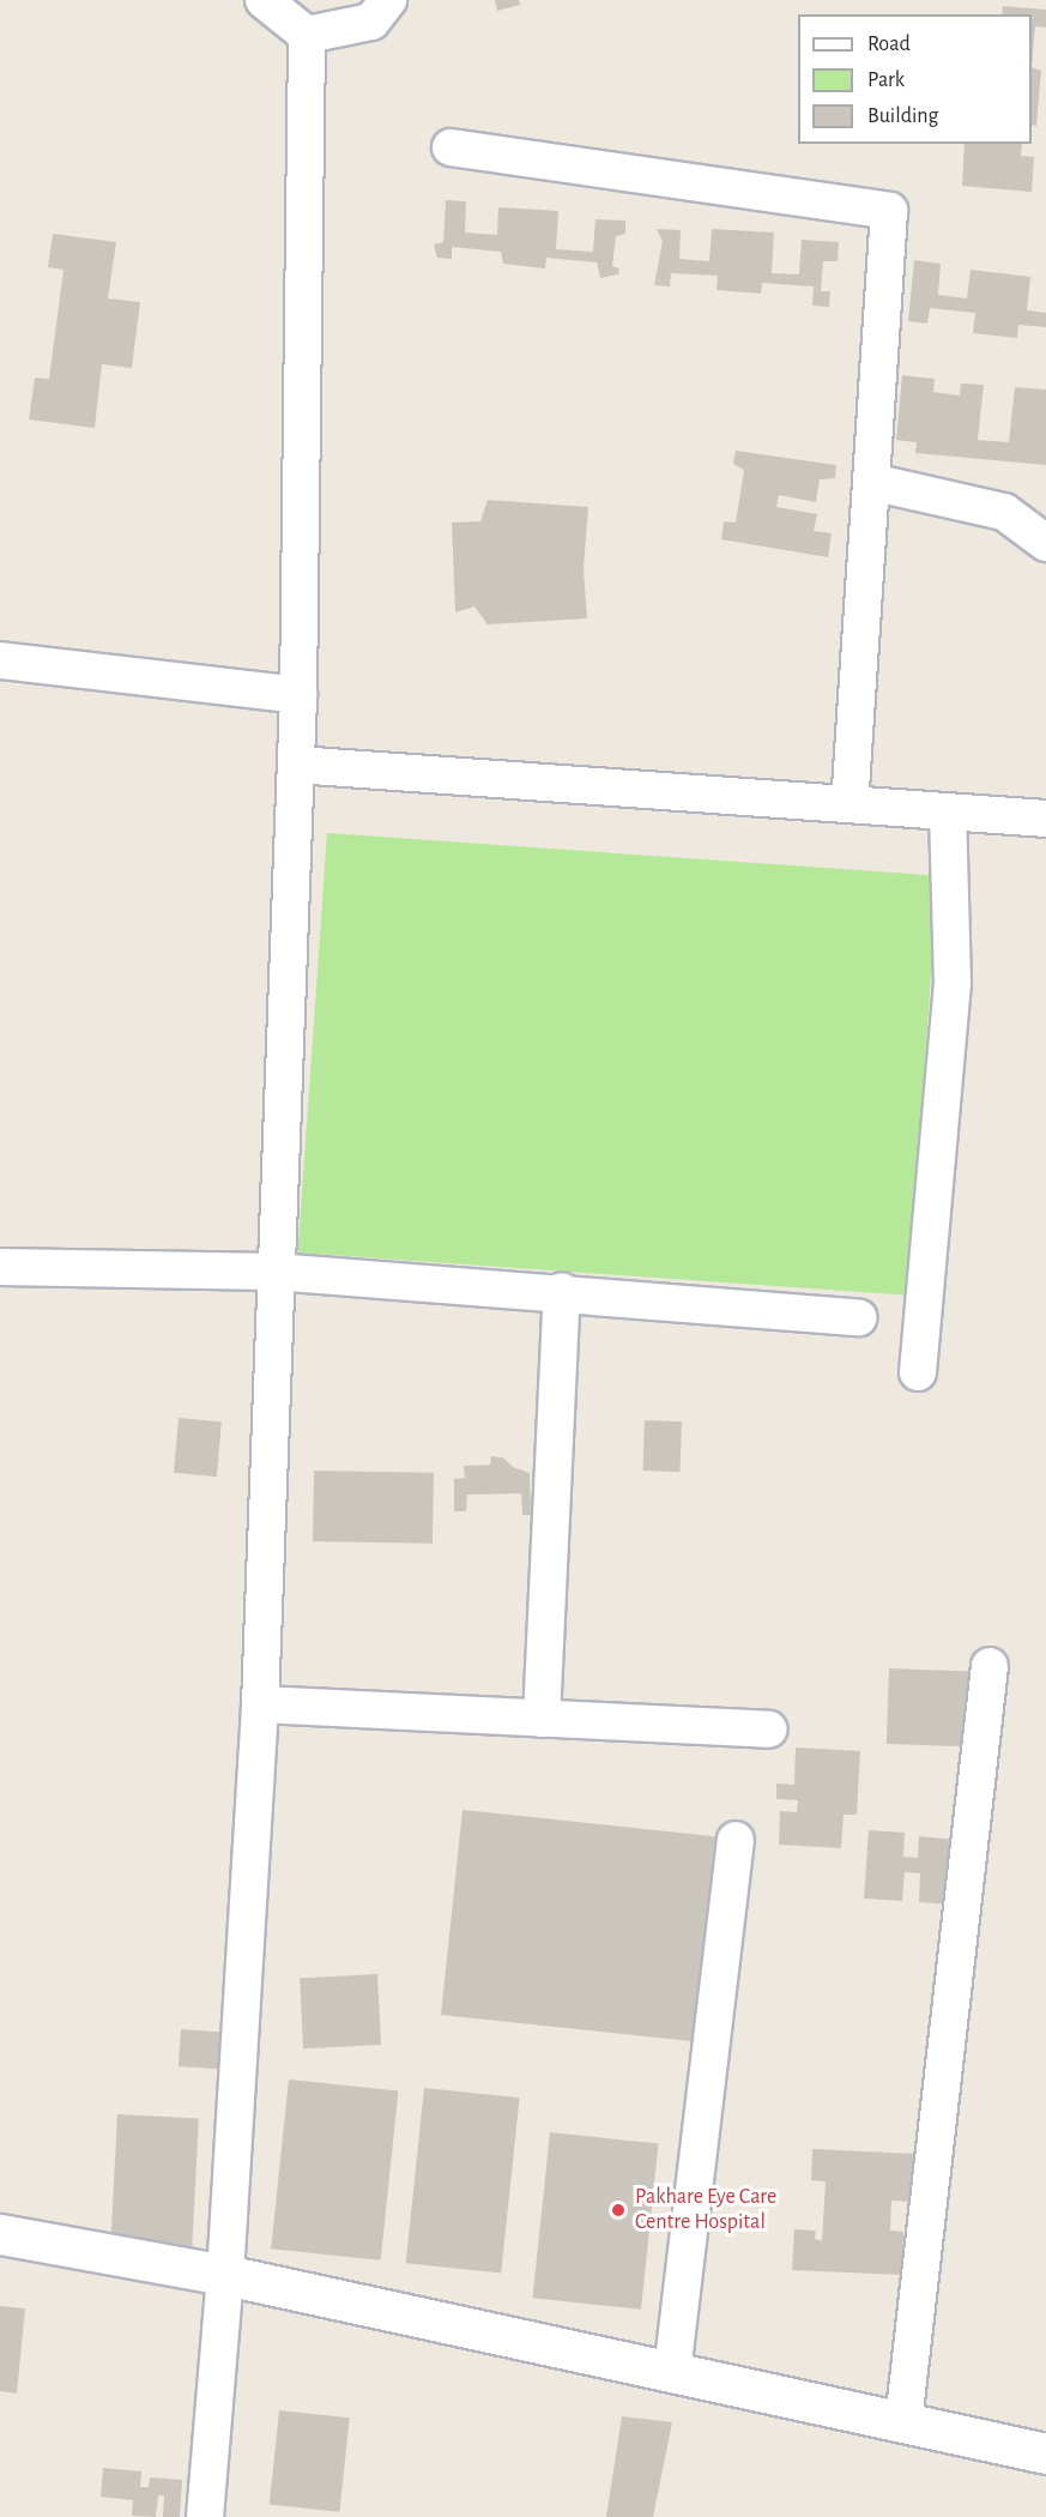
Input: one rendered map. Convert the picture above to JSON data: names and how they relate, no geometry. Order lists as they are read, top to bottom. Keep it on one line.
{"places":["Pakhare Eye Care Centre Hospital"],"legend":["Road","Park","Building"]}
